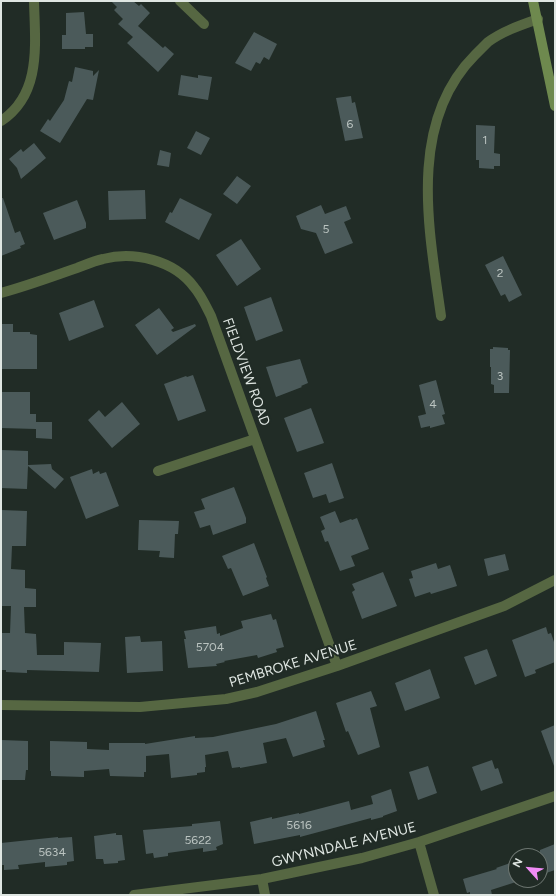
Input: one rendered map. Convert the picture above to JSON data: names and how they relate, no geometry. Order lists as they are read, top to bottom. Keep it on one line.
{"streets":{"street":["FIELDVIEW ROAD","PEMBROKE AVENUE","GWYNNDALE AVENUE"]},"crossings":[["FIELDVIEW ROAD","PEMBROKE AVENUE"]],"house_numbers":["6","1","5","2","3","4","5704","5616","5622","5634"],"north":"top left"}
